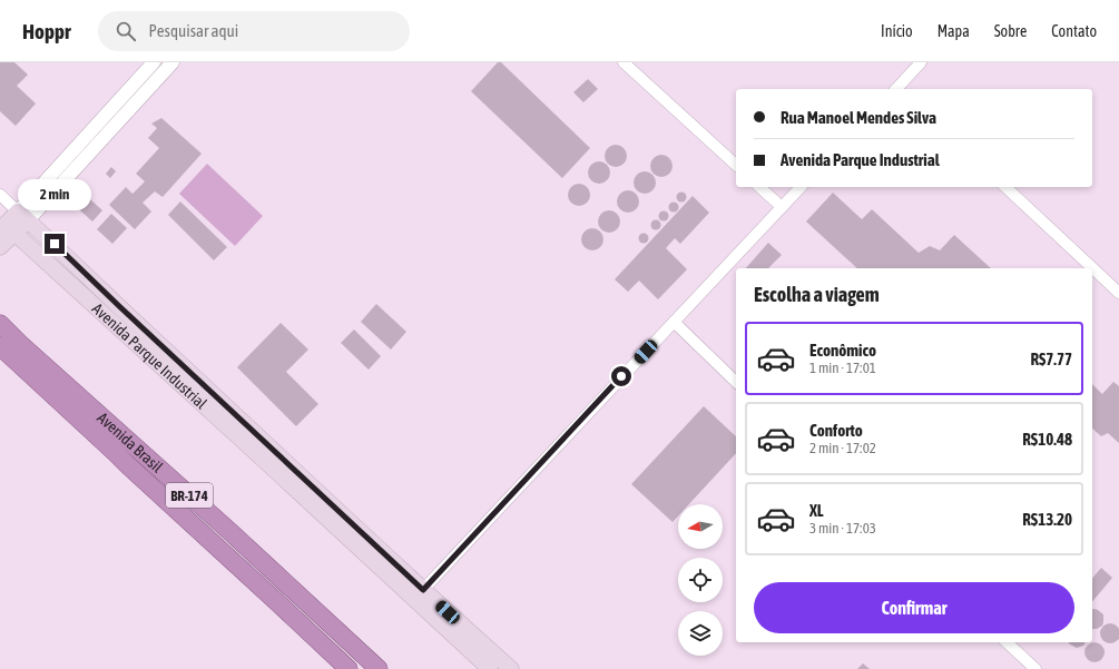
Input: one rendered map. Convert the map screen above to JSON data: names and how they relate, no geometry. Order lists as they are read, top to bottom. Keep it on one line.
{"streets":{"highway":["Avenida Brasil","BR-174"],"main road":["Avenida Parque Industrial"]},"crossings":[["Avenida Brasil","BR-174"]],"north":"left","page":{"header":"Hoppr","search":"Pesquisar aqui","nav":["Início","Mapa","Sobre","Contato"],"banner":["Rua Manoel Mendes Silva","Avenida Parque Industrial"],"bubble":"2 min","heading":"Escolha a viagem","list":[{"name":"Econômico","note":"1 min · 17:01","value":"R$7.77"},{"name":"Conforto","note":"2 min · 17:02","value":"R$10.48"},{"name":"XL","note":"3 min · 17:03","value":"R$13.20"}],"buttons":"Confirmar"}}
